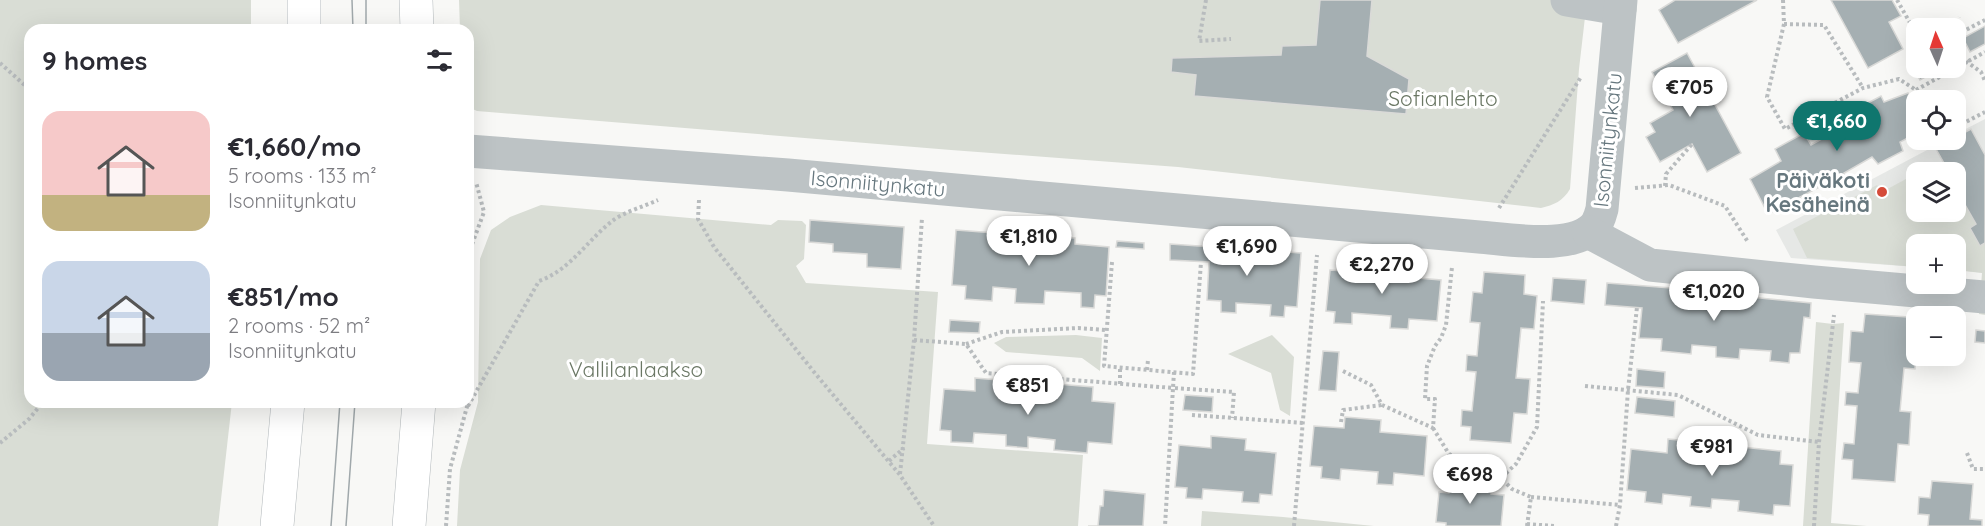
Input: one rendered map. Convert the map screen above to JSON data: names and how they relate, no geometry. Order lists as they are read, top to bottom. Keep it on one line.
{"streets":{"street":["Isonniitynkatu"]},"parks":["Sofianlehto","Vallilanlaakso"],"places":["Päiväkoti Kesäheinä"],"north":"top","page":{"map_buttons":["+","−"],"heading":"9 homes","price":["€705","€1,660","€1,810","€1,690","€2,270","€1,020","€851","€981","€698"],"list":[{"name":"€1,660/mo","note":"5 rooms · 133 m² · Isonniitynkatu"},{"name":"€851/mo","note":"2 rooms · 52 m² · Isonniitynkatu"}]}}
